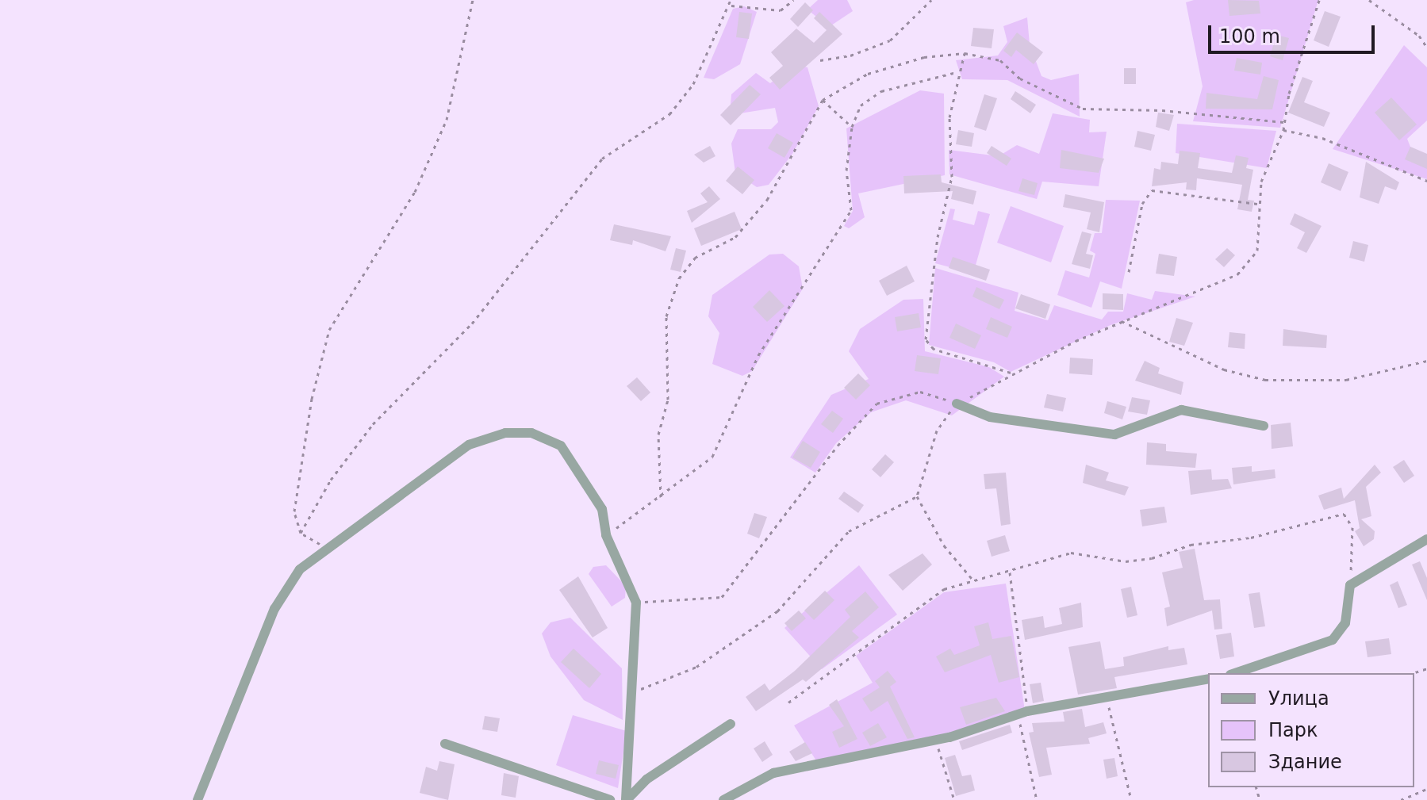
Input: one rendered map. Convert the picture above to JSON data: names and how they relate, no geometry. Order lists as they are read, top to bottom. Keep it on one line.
{"legend":["Улица","Парк","Здание"],"scale_bar":"100 m"}
